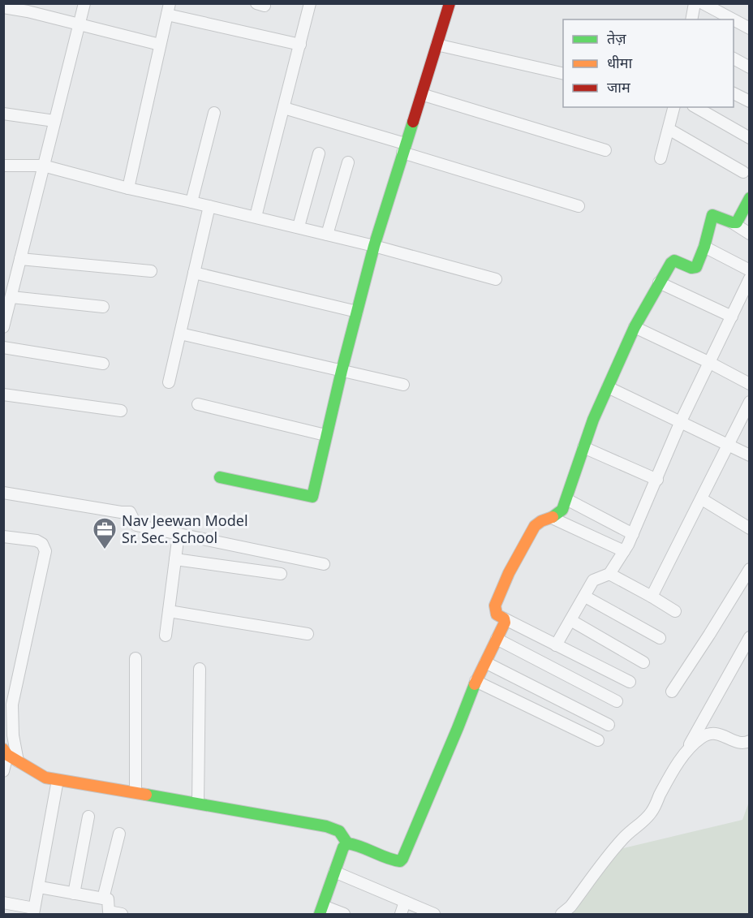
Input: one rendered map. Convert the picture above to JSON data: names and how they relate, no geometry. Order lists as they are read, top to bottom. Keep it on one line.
{"places":{"office":["Nav Jeewan Model Sr. Sec. School"]},"legend":["तेज़","धीमा","जाम"]}
